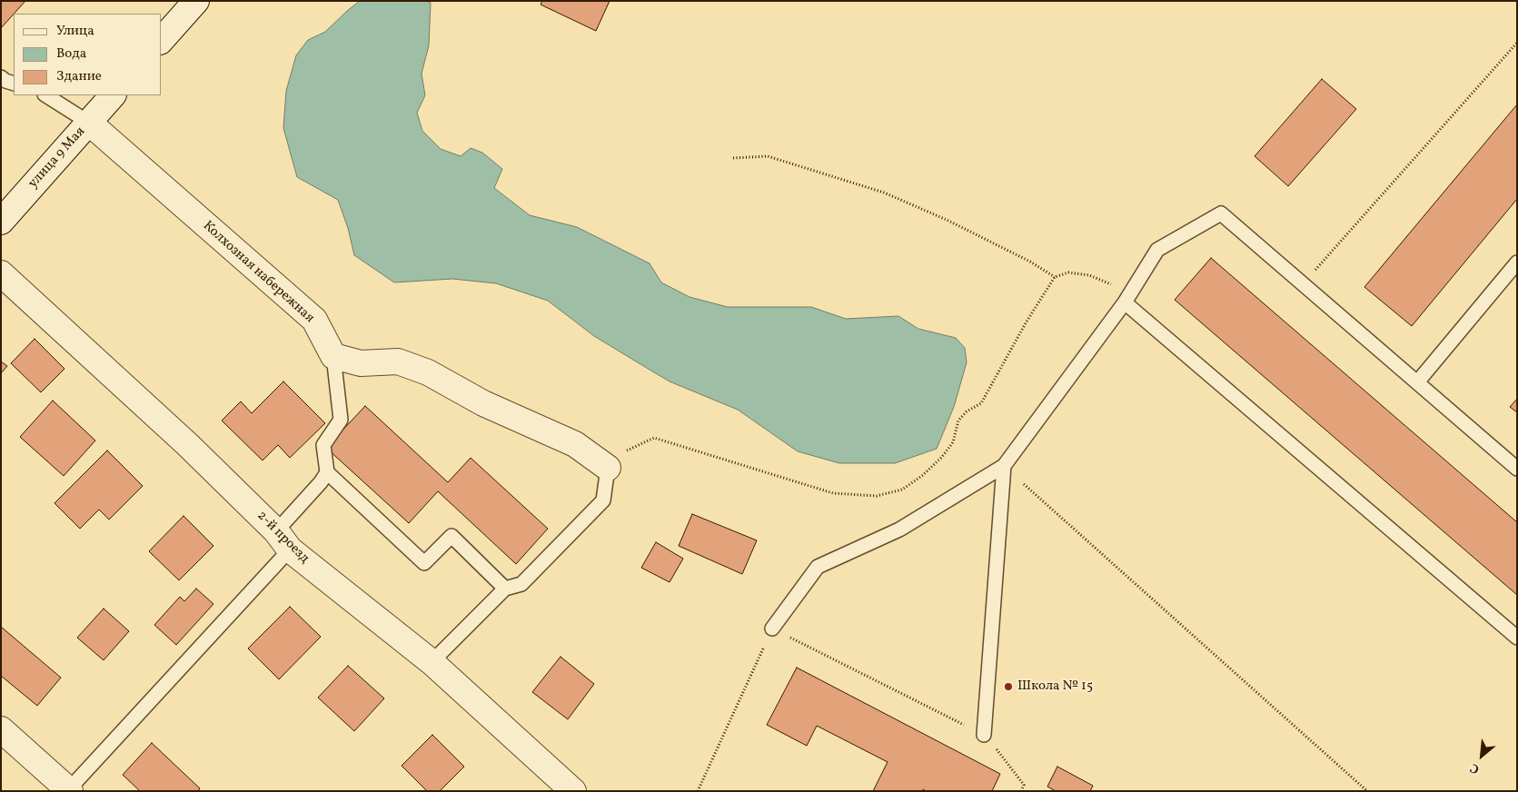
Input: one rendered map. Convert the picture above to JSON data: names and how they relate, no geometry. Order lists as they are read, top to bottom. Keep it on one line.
{"streets":{"street":["улица 9 Мая","Колхозная набережная","2-й проезд"]},"crossings":[["улица 9 Мая","Колхозная набережная"]],"places":["Школа № 15"],"legend":["Улица","Вода","Здание"],"north":"bottom left"}
